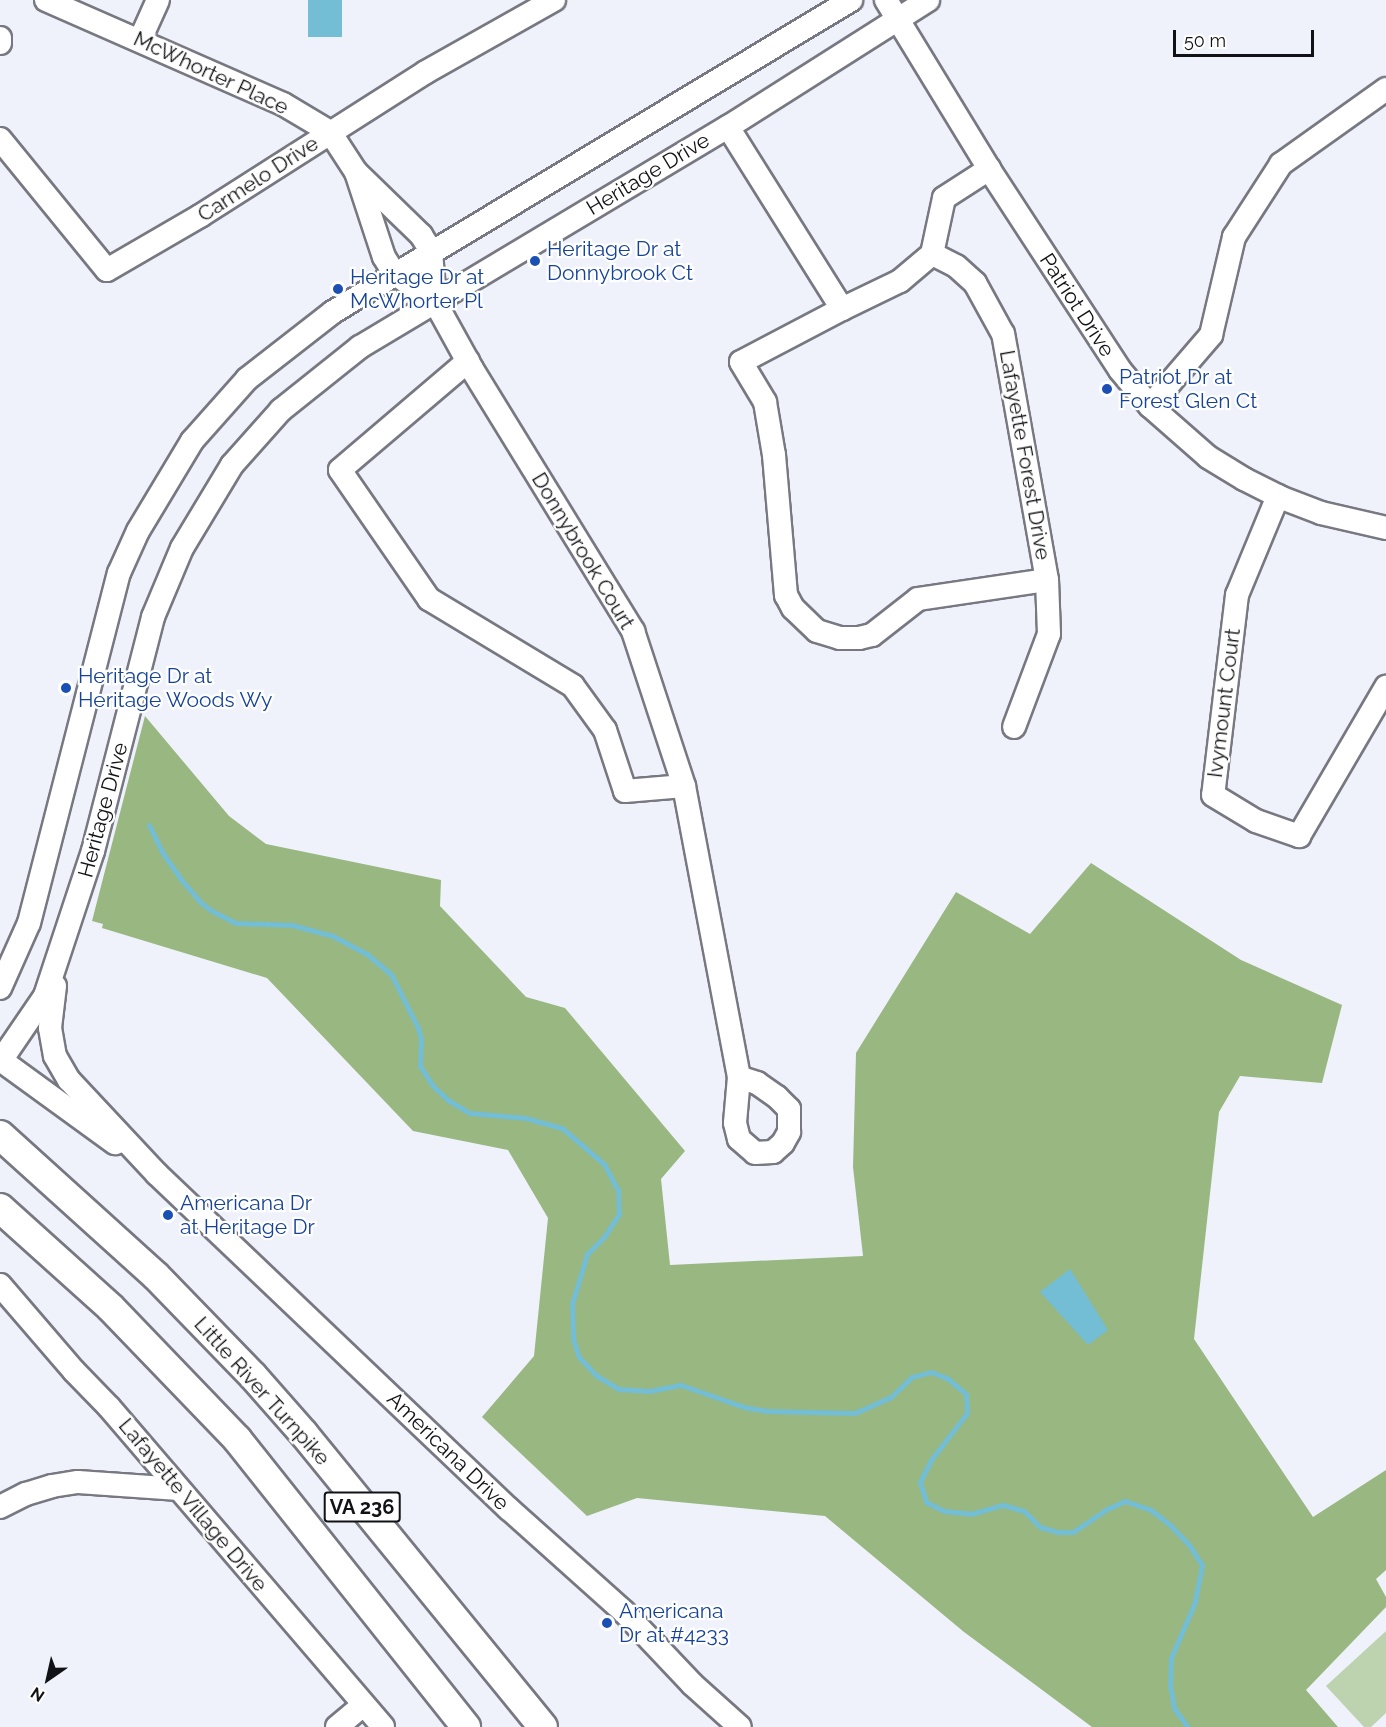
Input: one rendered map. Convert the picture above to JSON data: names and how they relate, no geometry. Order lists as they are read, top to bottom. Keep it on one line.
{"streets":{"main road":["Little River Turnpike","VA 236"],"street":["McWhorter Place","Heritage Drive","Carmelo Drive","Patriot Drive","Lafayette Forest Drive","Donnybrook Court","Ivymount Court","Americana Drive","Lafayette Village Drive"]},"crossings":[["McWhorter Place","Heritage Drive"],["McWhorter Place","Carmelo Drive"],["McWhorter Place","Donnybrook Court"],["Heritage Drive","Patriot Drive"],["Heritage Drive","Donnybrook Court"],["Heritage Drive","Americana Drive"],["Patriot Drive","Ivymount Court"]],"places":["Heritage Dr at Donnybrook Ct","Heritage Dr at McWhorter Pl","Patriot Dr at Forest Glen Ct","Heritage Dr at Heritage Woods Wy","Americana Dr at Heritage Dr","Americana Dr at #4233"],"scale_bar":"50 m","north":"bottom left"}
